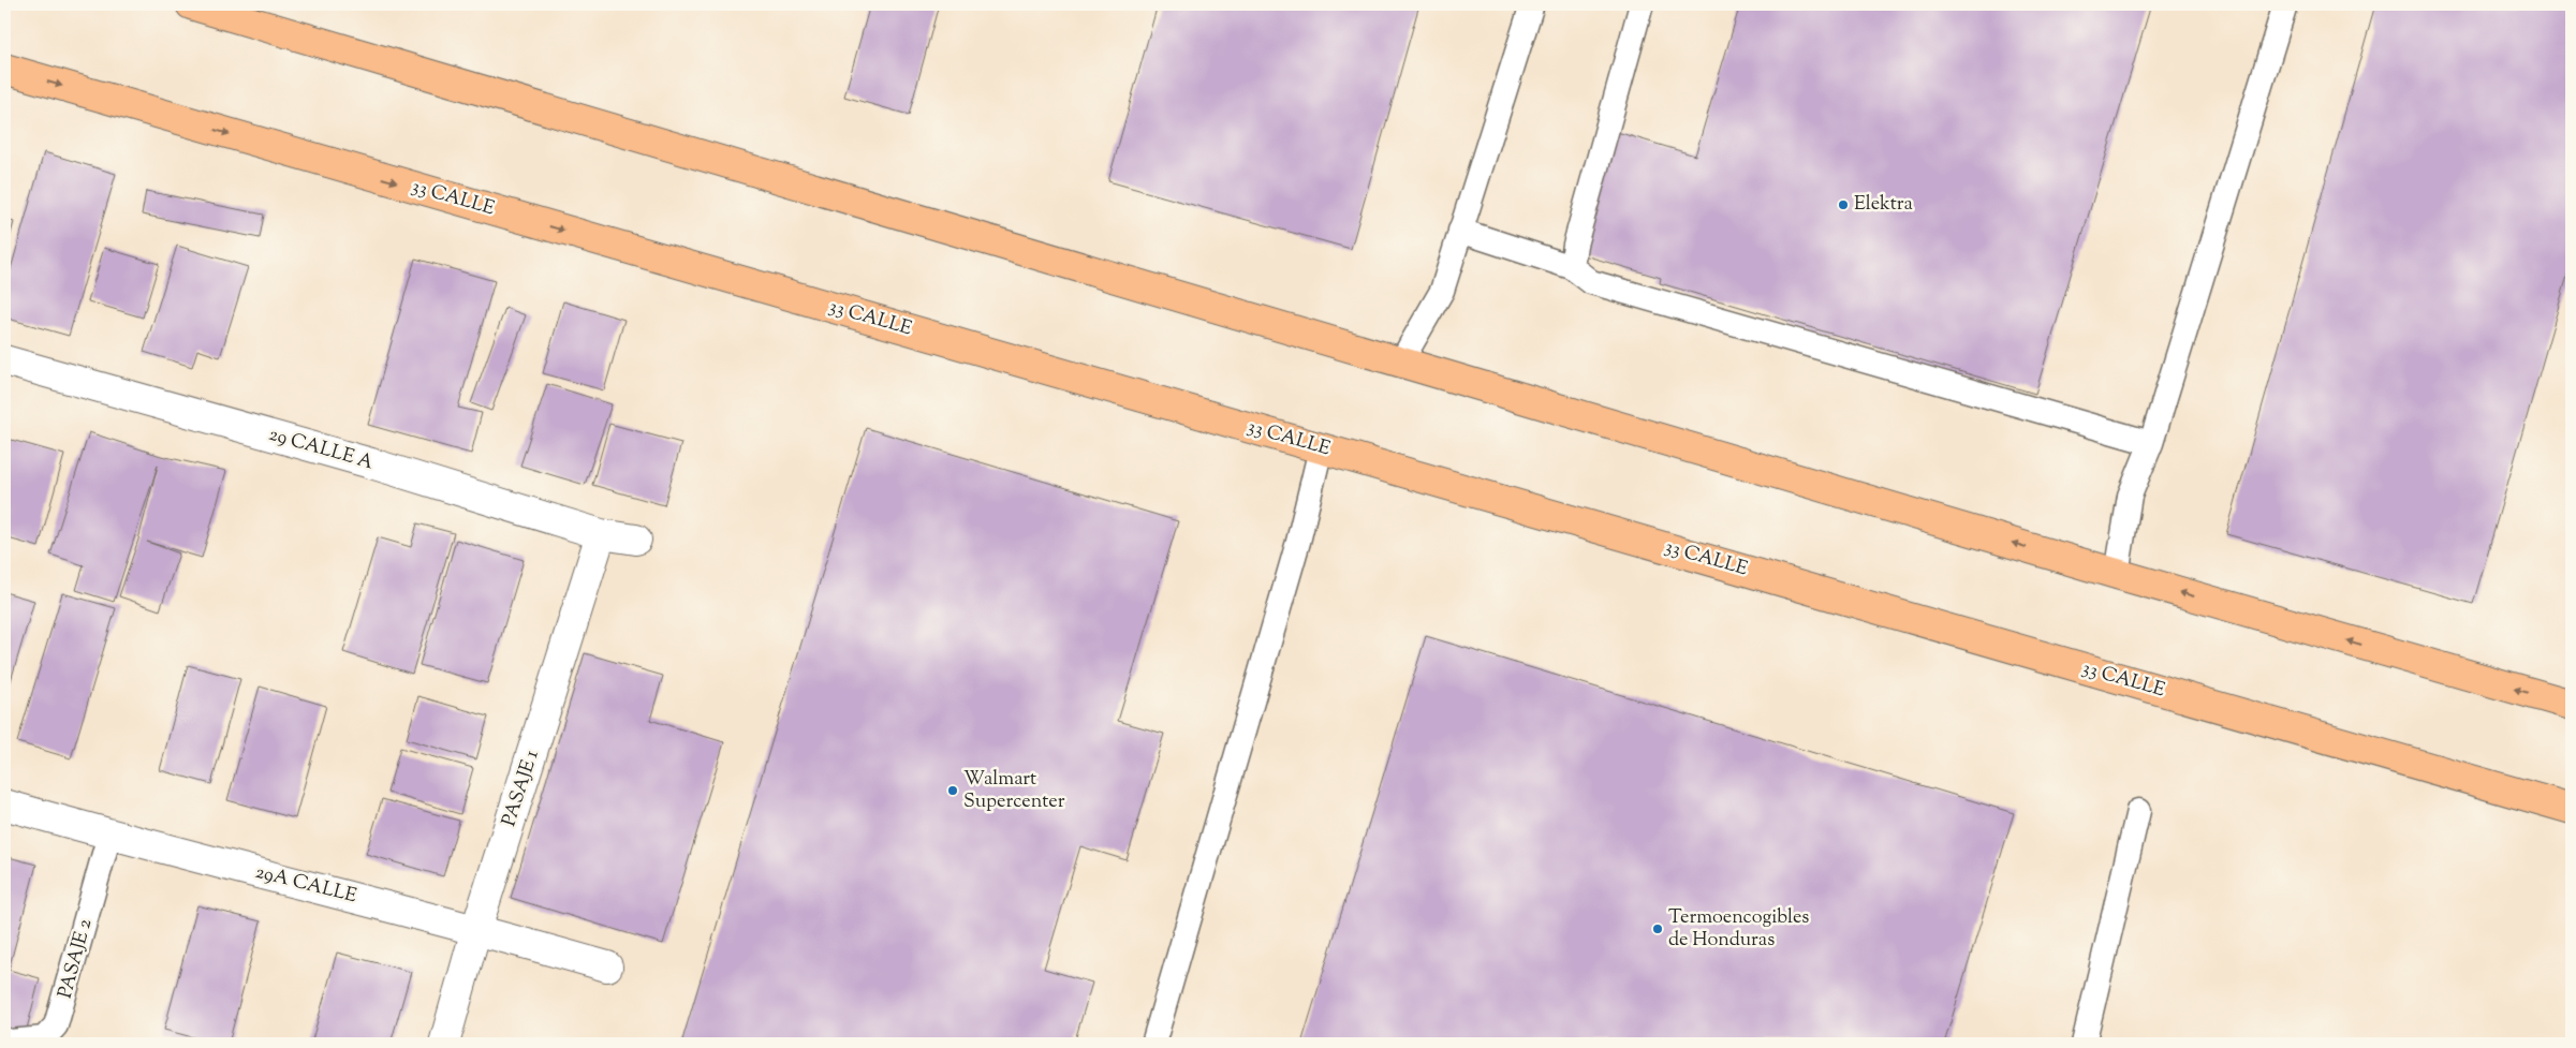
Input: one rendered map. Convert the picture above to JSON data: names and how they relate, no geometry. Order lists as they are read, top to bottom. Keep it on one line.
{"streets":{"main road":["33 CALLE"],"street":["29 CALLE A","PASAJE 1","29A CALLE"],"lane":["PASAJE 2"]},"crossings":[["29 CALLE A","PASAJE 1"],["PASAJE 1","29A CALLE"],["29A CALLE","PASAJE 2"]],"places":["Elektra","Walmart Supercenter","Termoencogibles de Honduras"]}
